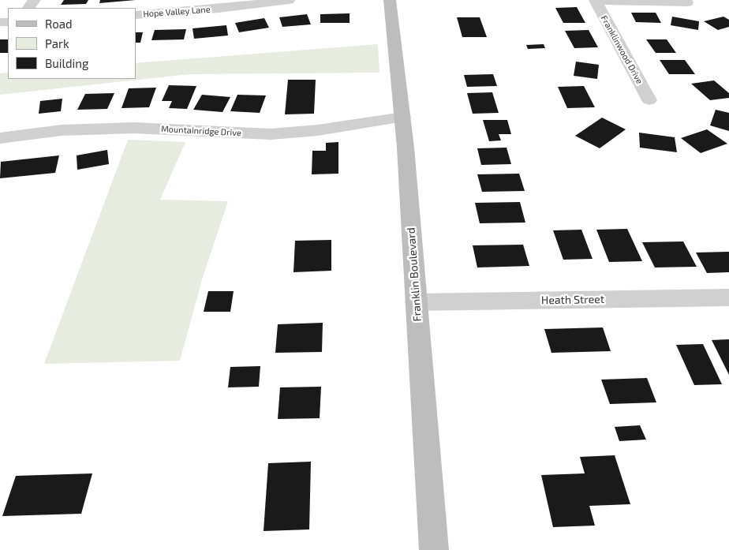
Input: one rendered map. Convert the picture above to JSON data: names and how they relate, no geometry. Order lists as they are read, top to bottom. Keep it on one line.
{"streets":{"street":["Hope Valley Lane","Franklinwood Drive","Mountainridge Drive","Franklin Boulevard","Heath Street"]},"crossings":[["Mountainridge Drive","Franklin Boulevard"],["Franklin Boulevard","Heath Street"]],"legend":["Road","Park","Building"]}
